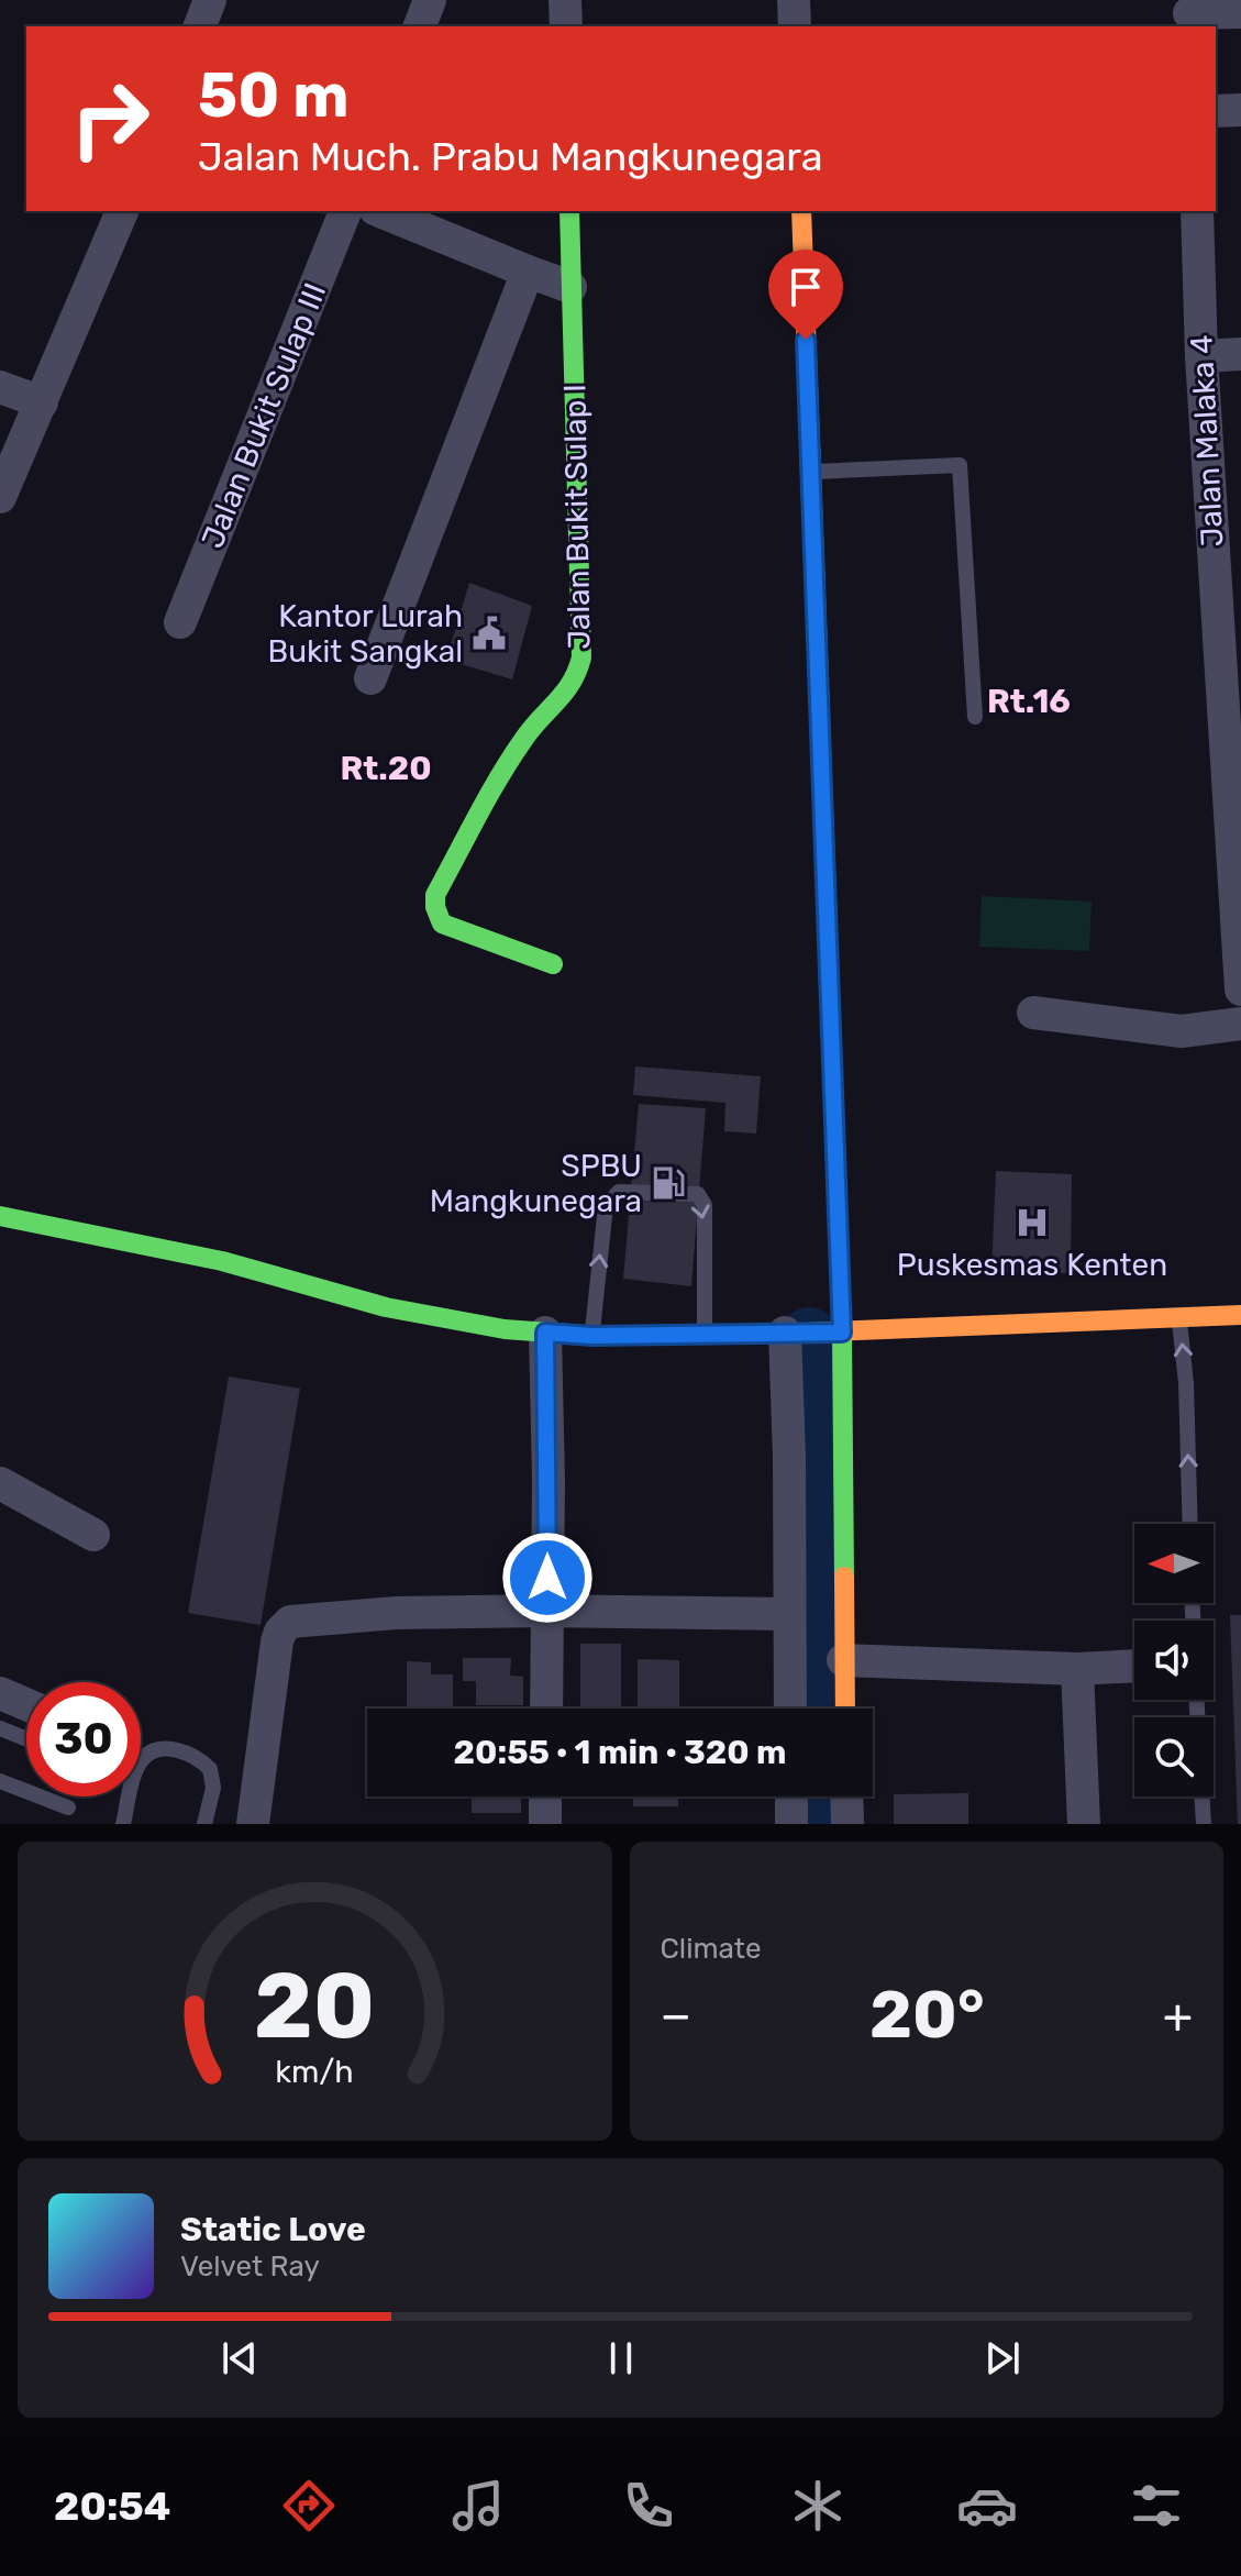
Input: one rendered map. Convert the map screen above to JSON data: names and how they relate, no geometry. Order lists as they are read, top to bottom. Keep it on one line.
{"streets":{"street":["Jalan Bukit Sulap III","Jalan Malaka 4","Jalan Bukit Sulap I"]},"districts":["Rt.16","Rt.20"],"places":{"public building":["Kantor Lurah Bukit Sangkal"],"fuel station":["SPBU Mangkunegara"],"hospital":["Puskesmas Kenten"]},"north":"left","page":{"turn":["50 m","Jalan Much. Prabu Mangkunegara"],"limit":"30","trip":"20:55 · 1 min · 320 m","tile":"Climate","heat":["−","20°","+"],"song":["Static Love","Velvet Ray"],"tabs":"20:54","gauge":["20","km/h"]}}
